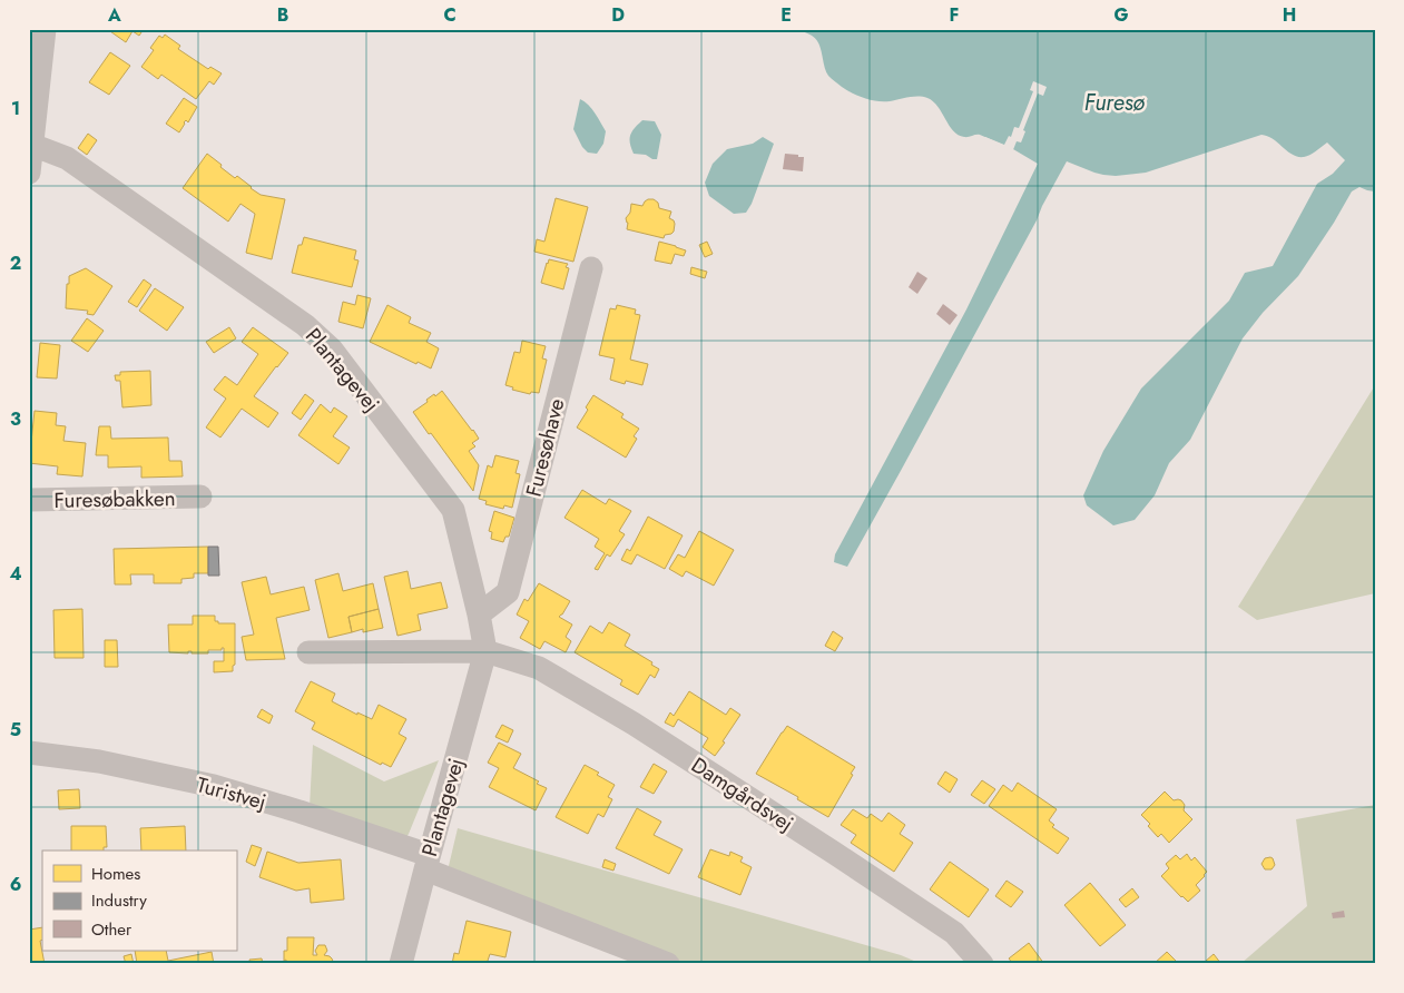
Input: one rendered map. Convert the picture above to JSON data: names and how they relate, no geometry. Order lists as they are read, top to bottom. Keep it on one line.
{"streets":{"street":["Plantagevej","Furesøhave","Furesøbakken","Turistvej","Damgårdsvej"]},"crossings":[["Plantagevej","Furesøhave"],["Plantagevej","Turistvej"],["Plantagevej","Damgårdsvej"]],"water":["Furesø"],"legend":["Homes","Industry","Other"],"grid":{"columns":["A","B","C","D","E","F","G","H"],"rows":["1","2","3","4","5","6"]}}
